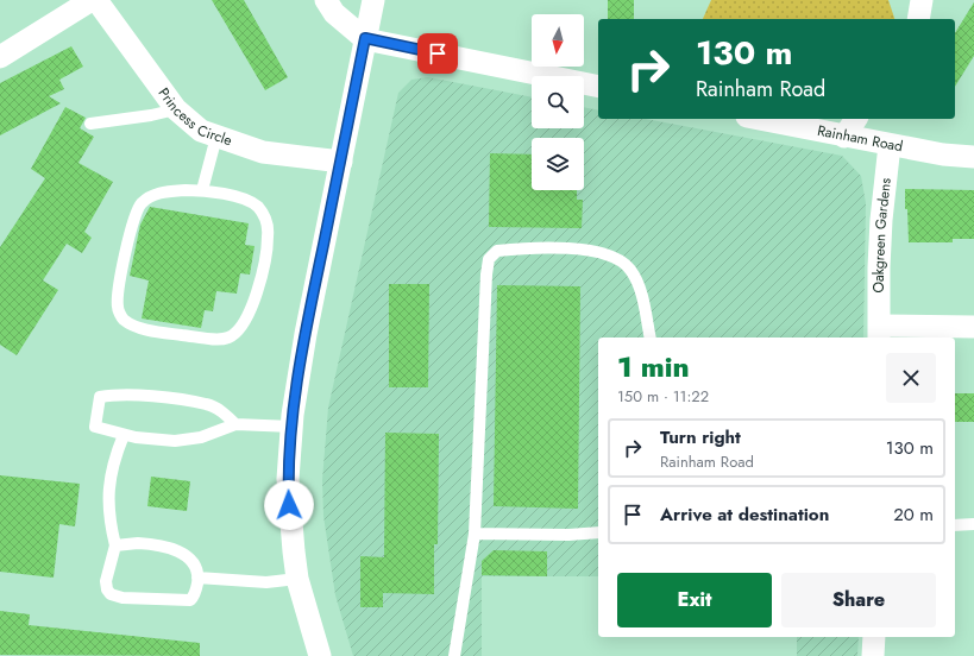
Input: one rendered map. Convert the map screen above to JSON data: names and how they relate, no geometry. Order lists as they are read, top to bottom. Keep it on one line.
{"streets":{"street":["Princess Circle","Rainham Road","Oakgreen Gardens"]},"crossings":[["Rainham Road","Oakgreen Gardens"]],"north":"bottom","page":{"turn":["130 m","Rainham Road"],"heading":["1 min","150 m · 11:22"],"list":[{"name":"Turn right","note":"Rainham Road","value":"130 m"},{"name":"Arrive at destination","value":"20 m"}],"buttons":["Exit","Share"]}}
